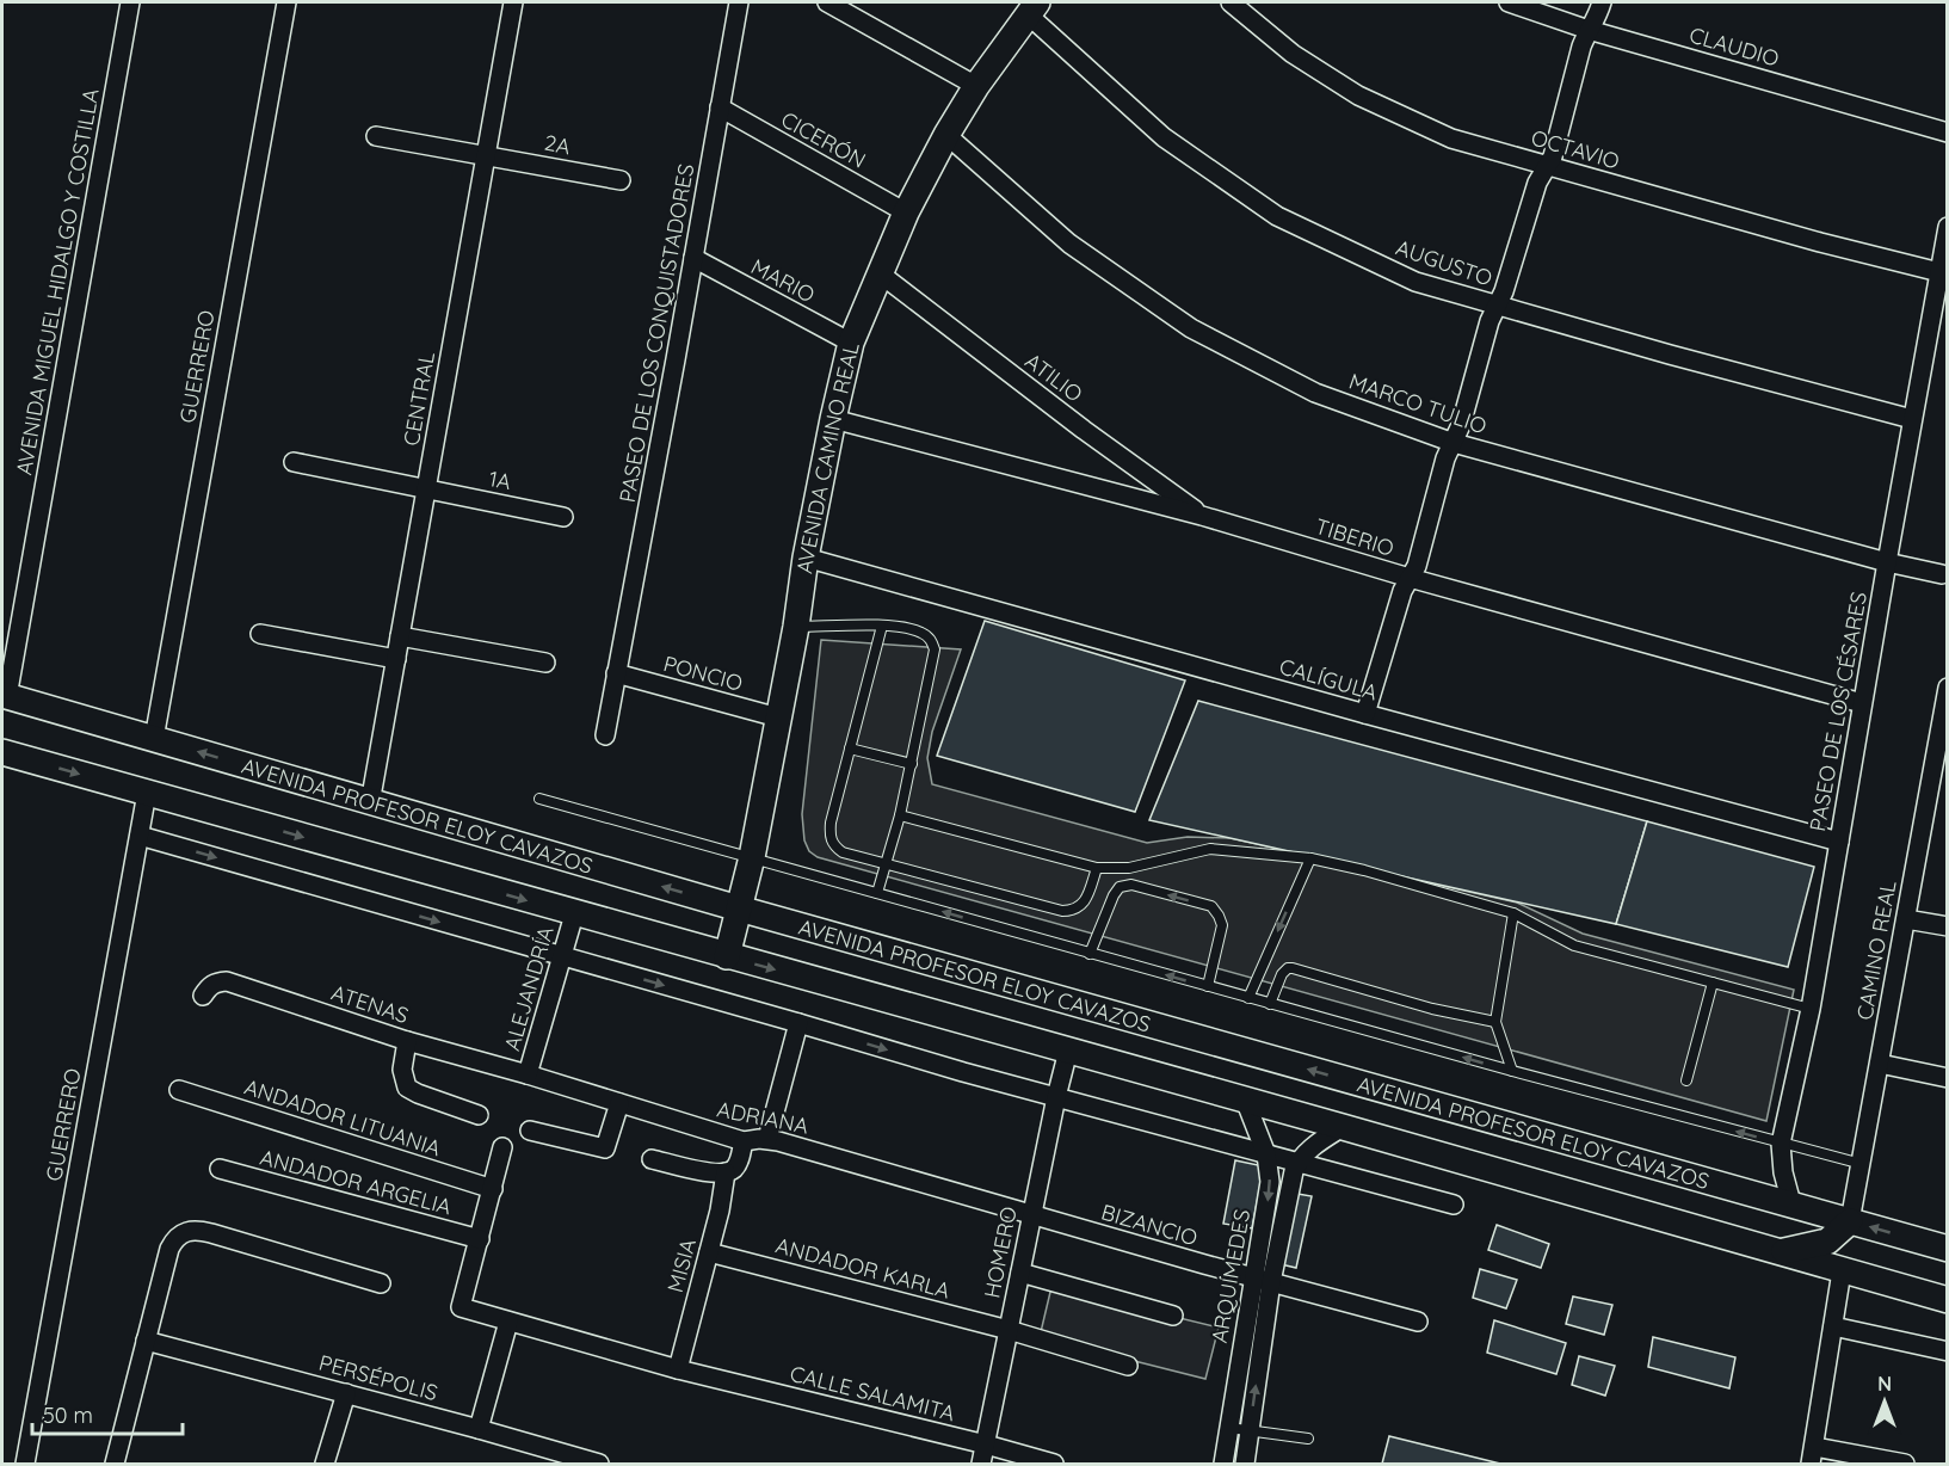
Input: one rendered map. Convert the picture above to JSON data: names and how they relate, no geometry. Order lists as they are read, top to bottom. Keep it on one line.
{"streets":{"main road":["AVENIDA CAMINO REAL","AVENIDA PROFESOR ELOY CAVAZOS"],"street":["CLAUDIO","CICERÓN","2A","OCTAVIO","AUGUSTO","MARIO","AVENIDA MIGUEL HIDALGO Y COSTILLA","PASEO DE LOS CONQUISTADORES","GUERRERO","ATILIO","CENTRAL","MARCO TULIO","1A","TIBERIO","PONCIO","CALÍGULA","PASEO DE LOS CÉSARES","CAMINO REAL","ALEJANDRÍA","ATENAS","ANDADOR LITUANIA","ADRIANA","ANDADOR ARGELIA","BIZANCIO","HOMERO","MISIA","ANDADOR KARLA","ARQUÍMEDES","PERSÉPOLIS","CALLE SALAMITA"]},"crossings":[["CICERÓN","PASEO DE LOS CONQUISTADORES"],["CICERÓN","AVENIDA CAMINO REAL"],["2A","CENTRAL"],["OCTAVIO","PASEO DE LOS CÉSARES"],["AUGUSTO","AVENIDA CAMINO REAL"],["AUGUSTO","PASEO DE LOS CÉSARES"],["MARIO","PASEO DE LOS CONQUISTADORES"],["MARIO","AVENIDA CAMINO REAL"],["AVENIDA MIGUEL HIDALGO Y COSTILLA","AVENIDA PROFESOR ELOY CAVAZOS"],["PASEO DE LOS CONQUISTADORES","PONCIO"],["GUERRERO","AVENIDA PROFESOR ELOY CAVAZOS"],["ATILIO","AVENIDA CAMINO REAL"],["ATILIO","TIBERIO"],["CENTRAL","1A"],["CENTRAL","AVENIDA PROFESOR ELOY CAVAZOS"],["MARCO TULIO","AVENIDA CAMINO REAL"],["MARCO TULIO","PASEO DE LOS CÉSARES"],["AVENIDA CAMINO REAL","TIBERIO"],["AVENIDA CAMINO REAL","PONCIO"],["AVENIDA CAMINO REAL","CALÍGULA"],["AVENIDA CAMINO REAL","AVENIDA PROFESOR ELOY CAVAZOS"],["TIBERIO","PASEO DE LOS CÉSARES"],["CALÍGULA","PASEO DE LOS CÉSARES"],["PASEO DE LOS CÉSARES","AVENIDA PROFESOR ELOY CAVAZOS"],["AVENIDA PROFESOR ELOY CAVAZOS","CAMINO REAL"],["AVENIDA PROFESOR ELOY CAVAZOS","ALEJANDRÍA"],["AVENIDA PROFESOR ELOY CAVAZOS","HOMERO"],["AVENIDA PROFESOR ELOY CAVAZOS","ARQUÍMEDES"],["ALEJANDRÍA","ATENAS"],["ALEJANDRÍA","ADRIANA"],["ATENAS","ADRIANA"],["ADRIANA","BIZANCIO"],["ADRIANA","HOMERO"],["ANDADOR ARGELIA","CALLE SALAMITA"],["BIZANCIO","HOMERO"],["BIZANCIO","ARQUÍMEDES"],["HOMERO","ANDADOR KARLA"],["HOMERO","CALLE SALAMITA"],["MISIA","ANDADOR KARLA"],["MISIA","CALLE SALAMITA"]],"scale_bar":"50 m","north":"top"}
